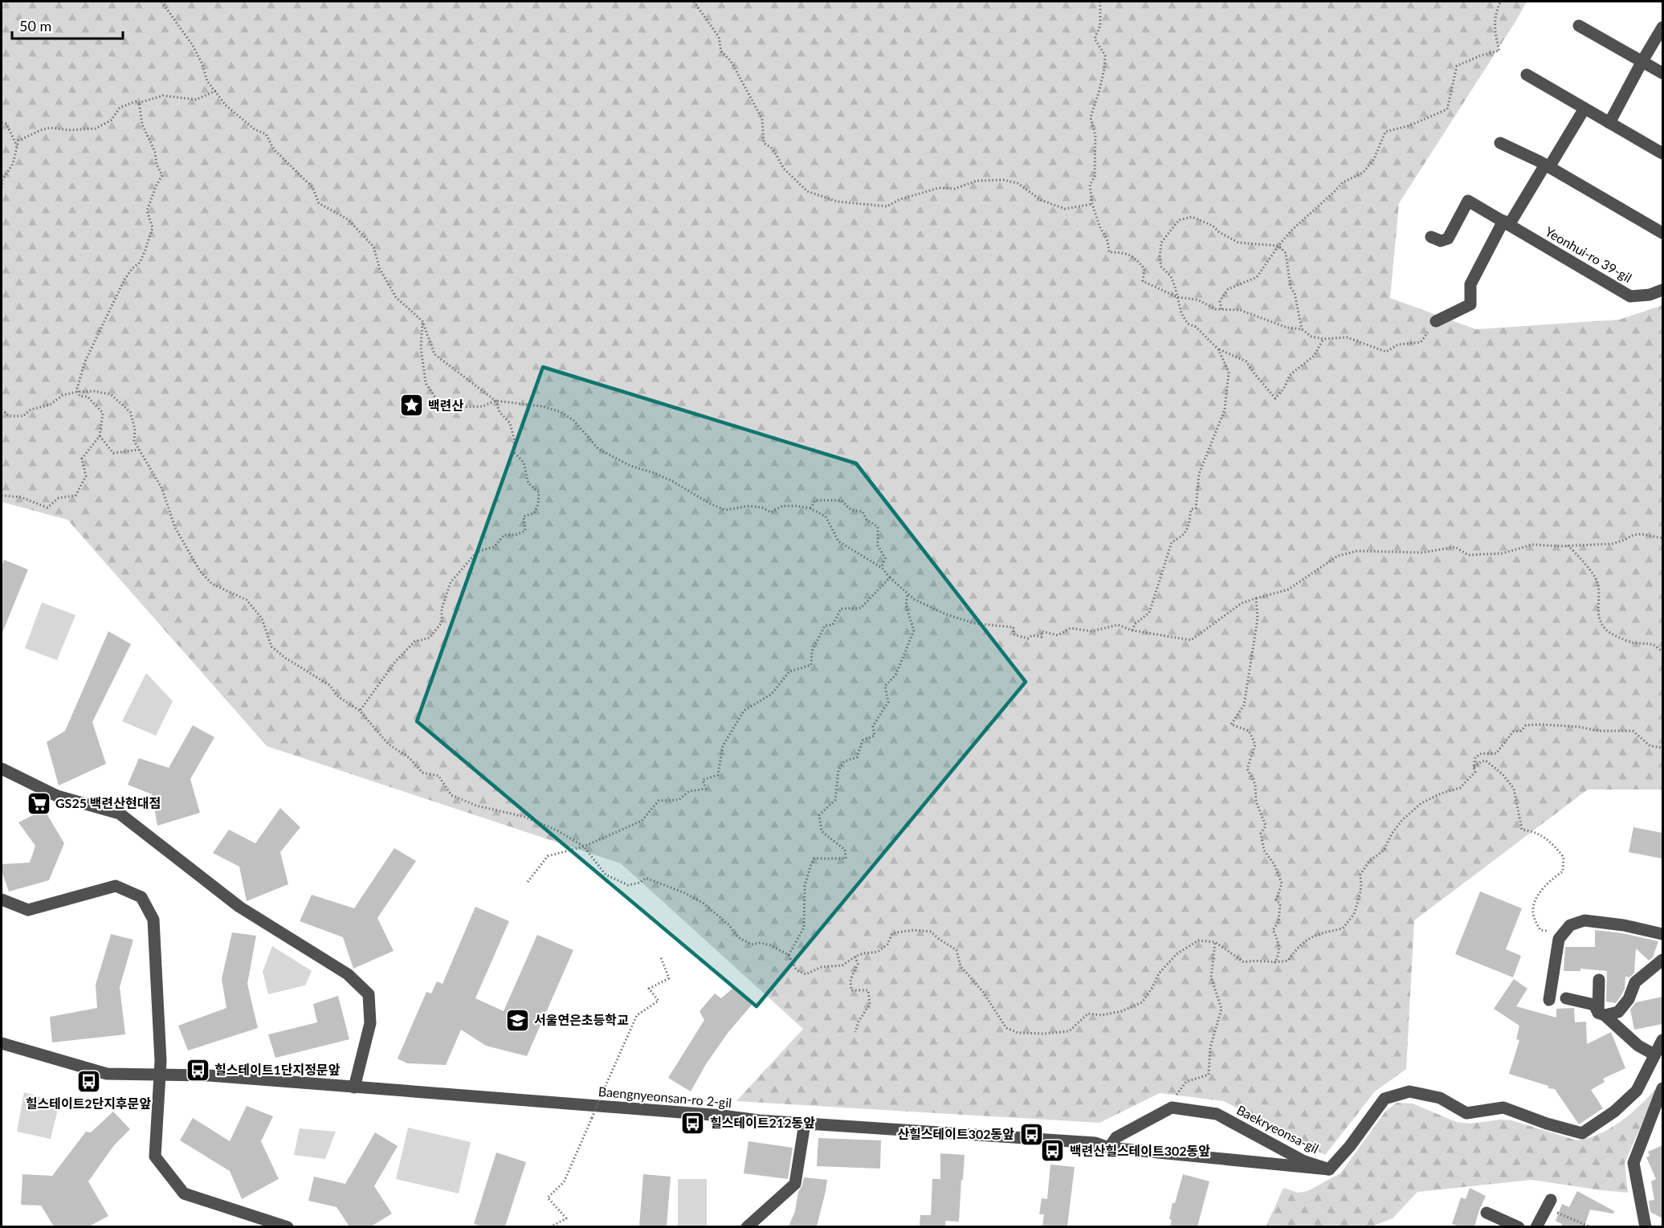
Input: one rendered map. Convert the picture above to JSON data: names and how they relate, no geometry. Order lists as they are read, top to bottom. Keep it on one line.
{"streets":{"street":["Yeonhui-ro 39-gil","Baengnyeonsan-ro 2-gil","Baekryeonsa-gil"]},"crossings":[["Baengnyeonsan-ro 2-gil","Baekryeonsa-gil"]],"places":{"place":["백련산"],"supermarket":["GS25 백련산현대점"],"school or university":["서울연은초등학교"],"bus stop":["힐스테이트1단지정문앞","힐스테이트2단지후문앞","힐스테이트212동앞","산힐스테이트302동앞","백련산힐스테이트302동앞"]},"scale_bar":"50 m"}
